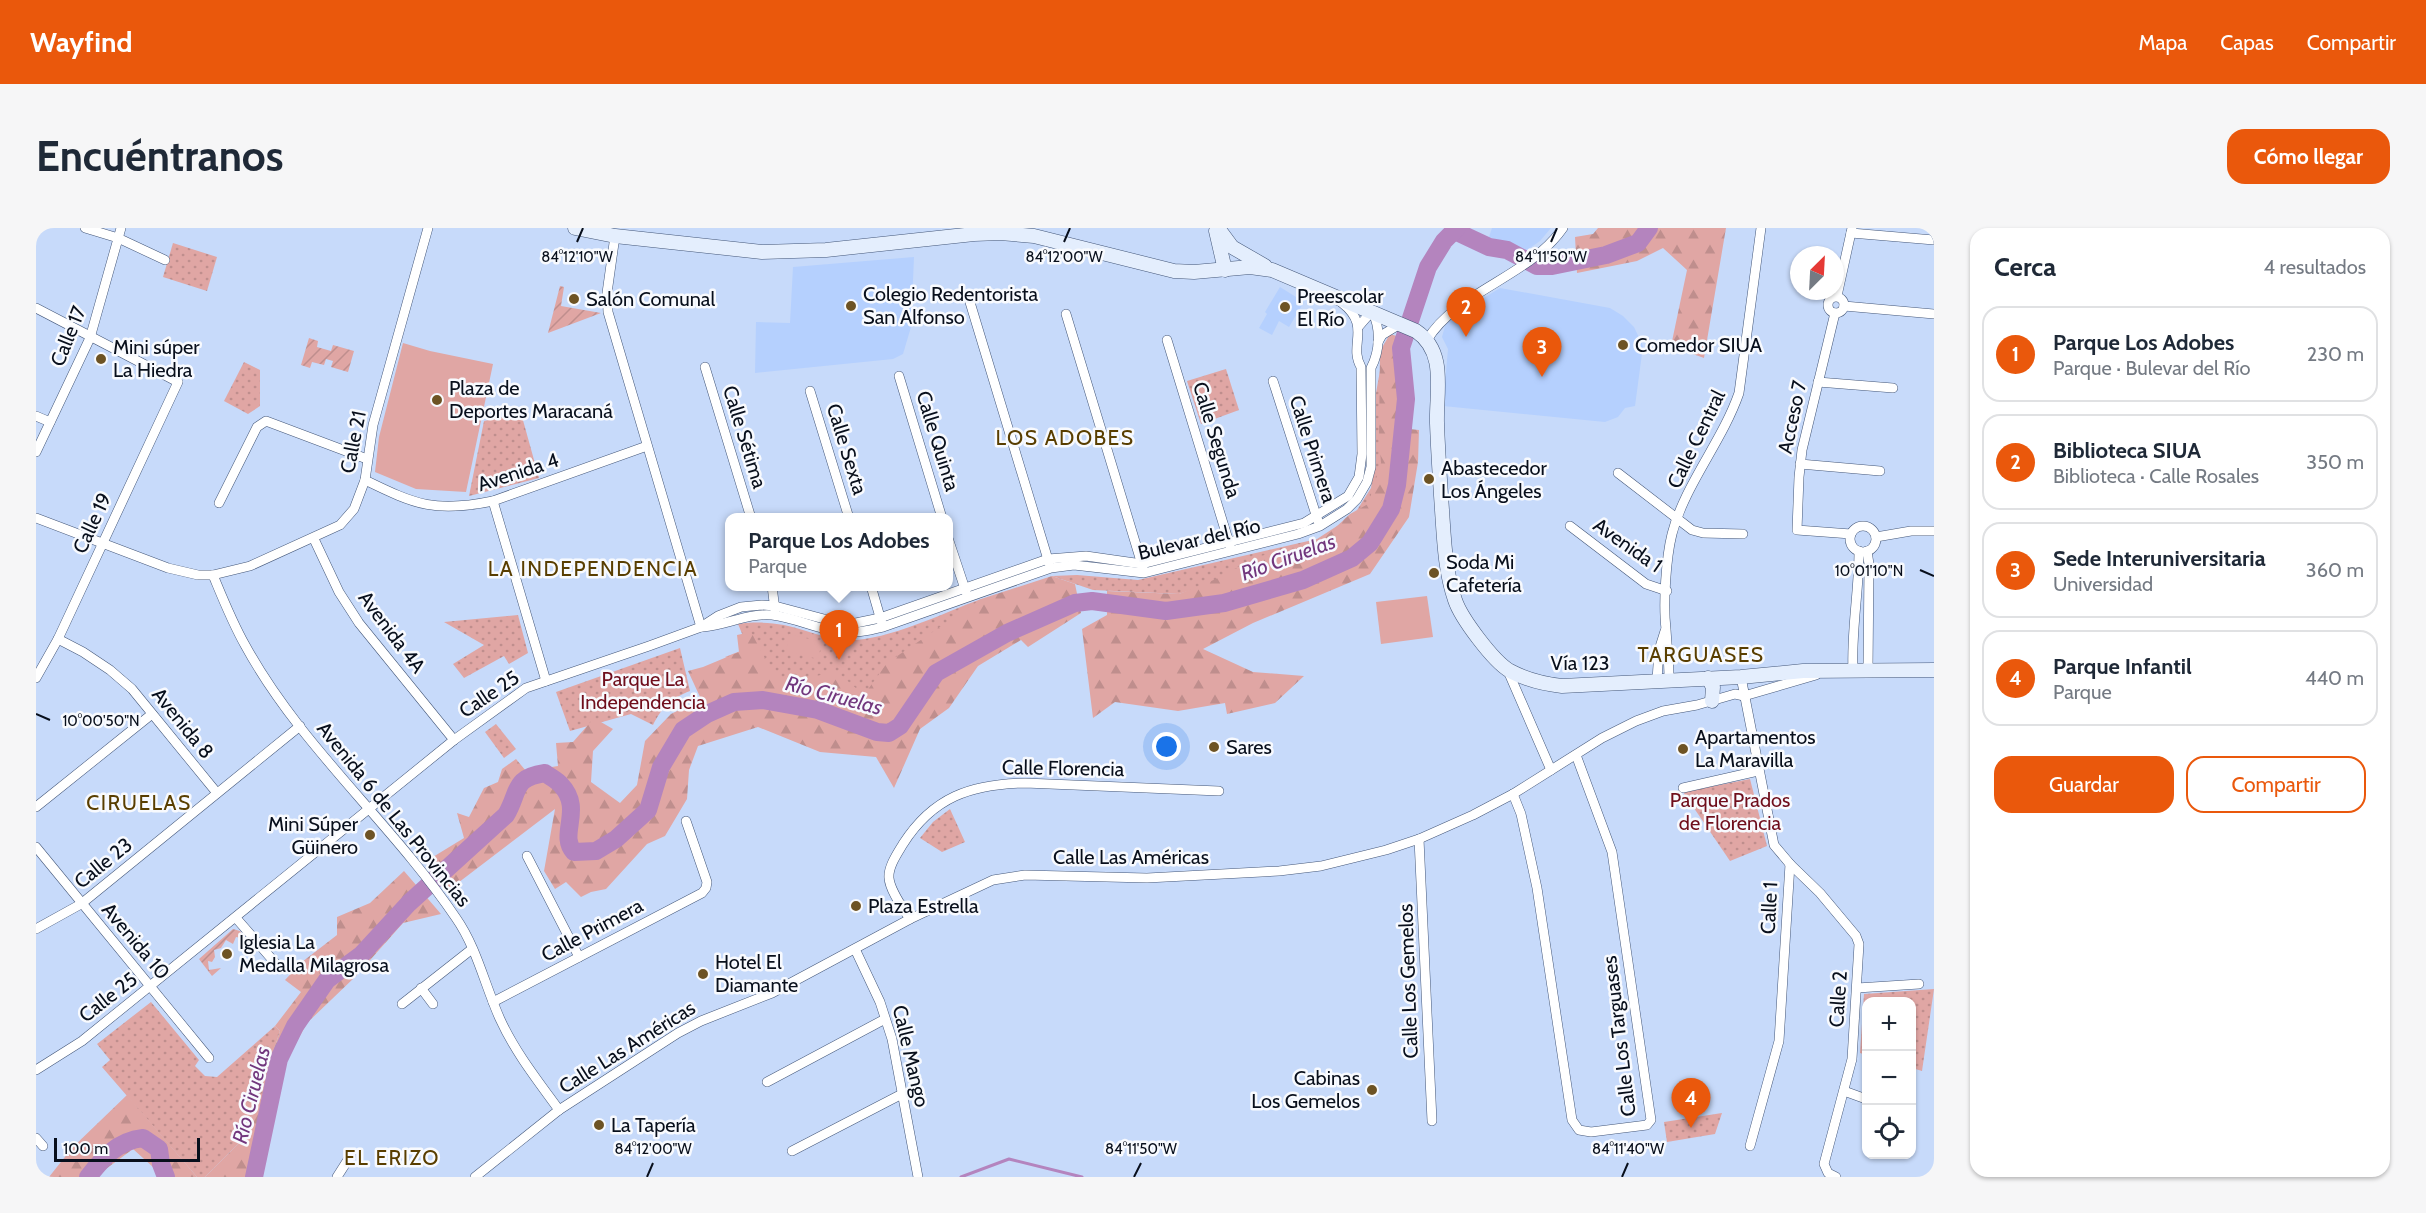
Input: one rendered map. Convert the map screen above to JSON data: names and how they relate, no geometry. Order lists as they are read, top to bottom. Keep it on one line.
{"streets":{"main road":["Vía 123"],"street":["Calle 17","Acceso 7","Calle Sétima","Calle Central","Calle Segunda","Calle Quinta","Calle 21","Calle Sexta","Calle Primera","Avenida 4","Calle 19","Bulevar del Río","Avenida 1","Avenida 4A","Calle 25","Avenida 8","Calle Florencia","Avenida 6 de Las Provincias","Calle Las Américas","Calle 23","Calle 1","Avenida 10","Calle Los Gemelos","Calle 2","Calle Los Targuases","Calle Mango"]},"crossings":[["Calle 17","Calle 19"],["Calle Central","Avenida 1"],["Calle Central","Vía 123"],["Calle Segunda","Bulevar del Río"],["Calle 21","Avenida 4"],["Calle 21","Calle 19"],["Calle 21","Avenida 4A"],["Calle 21","Avenida 6 de Las Provincias"],["Calle Primera","Bulevar del Río"],["Calle Primera","Avenida 6 de Las Provincias"],["Calle 19","Avenida 8"],["Bulevar del Río","Calle 25"],["Avenida 4A","Calle 25"],["Vía 123","Calle Las Américas"],["Vía 123","Calle 1"],["Calle 25","Avenida 6 de Las Provincias"],["Calle 25","Avenida 10"],["Avenida 8","Calle 23"],["Calle Florencia","Calle Las Américas"],["Avenida 6 de Las Provincias","Calle Las Américas"],["Avenida 6 de Las Provincias","Calle 23"],["Calle Las Américas","Calle 1"],["Calle Las Américas","Calle Los Gemelos"],["Calle Las Américas","Calle Los Targuases"],["Calle Las Américas","Calle Mango"],["Calle 23","Avenida 10"],["Calle 1","Calle 2"]],"districts":["LOS ADOBES","LA INDEPENDENCIA","TARGUASES","CIRUELAS","EL ERIZO"],"water":["Río Ciruelas"],"parks":["Parque La Independencia","Parque Prados de Florencia"],"places":["Salón Comunal","Colegio Redentorista San Alfonso","Preescolar El Río","Comedor SIUA","Mini súper La Hiedra","Plaza de Deportes Maracaná","Abastecedor Los Ángeles","Soda Mi Cafetería","Sares","Apartamentos La Maravilla","Mini Súper Güinero","Plaza Estrella","Iglesia La Medalla Milagrosa","Hotel El Diamante","Cabinas Los Gemelos","La Tapería"],"scale_bar":"100 m","north":"top right","page":{"header":"Wayfind","nav":["Mapa","Capas","Compartir"],"buttons":["Cómo llegar",["Guardar","Compartir"]],"title":"Encuéntranos","heading":["Cerca","4 resultados"],"pins":["2","3","1","4"],"list":[{"mark":"1","name":"Parque Los Adobes","note":"Parque · Bulevar del Río","value":"230 m"},{"mark":"2","name":"Biblioteca SIUA","note":"Biblioteca · Calle Rosales","value":"350 m"},{"mark":"3","name":"Sede Interuniversitaria","note":"Universidad","value":"360 m"},{"mark":"4","name":"Parque Infantil","note":"Parque","value":"440 m"}],"popup":["Parque Los Adobes","Parque"],"map_buttons":["+","−"],"scale":"100 m"},"coordinates":["84°12'10\"W","84°12'00\"W","84°11'50\"W","10°01'10\"N","10°00'50\"N","84°11'40\"W"]}
